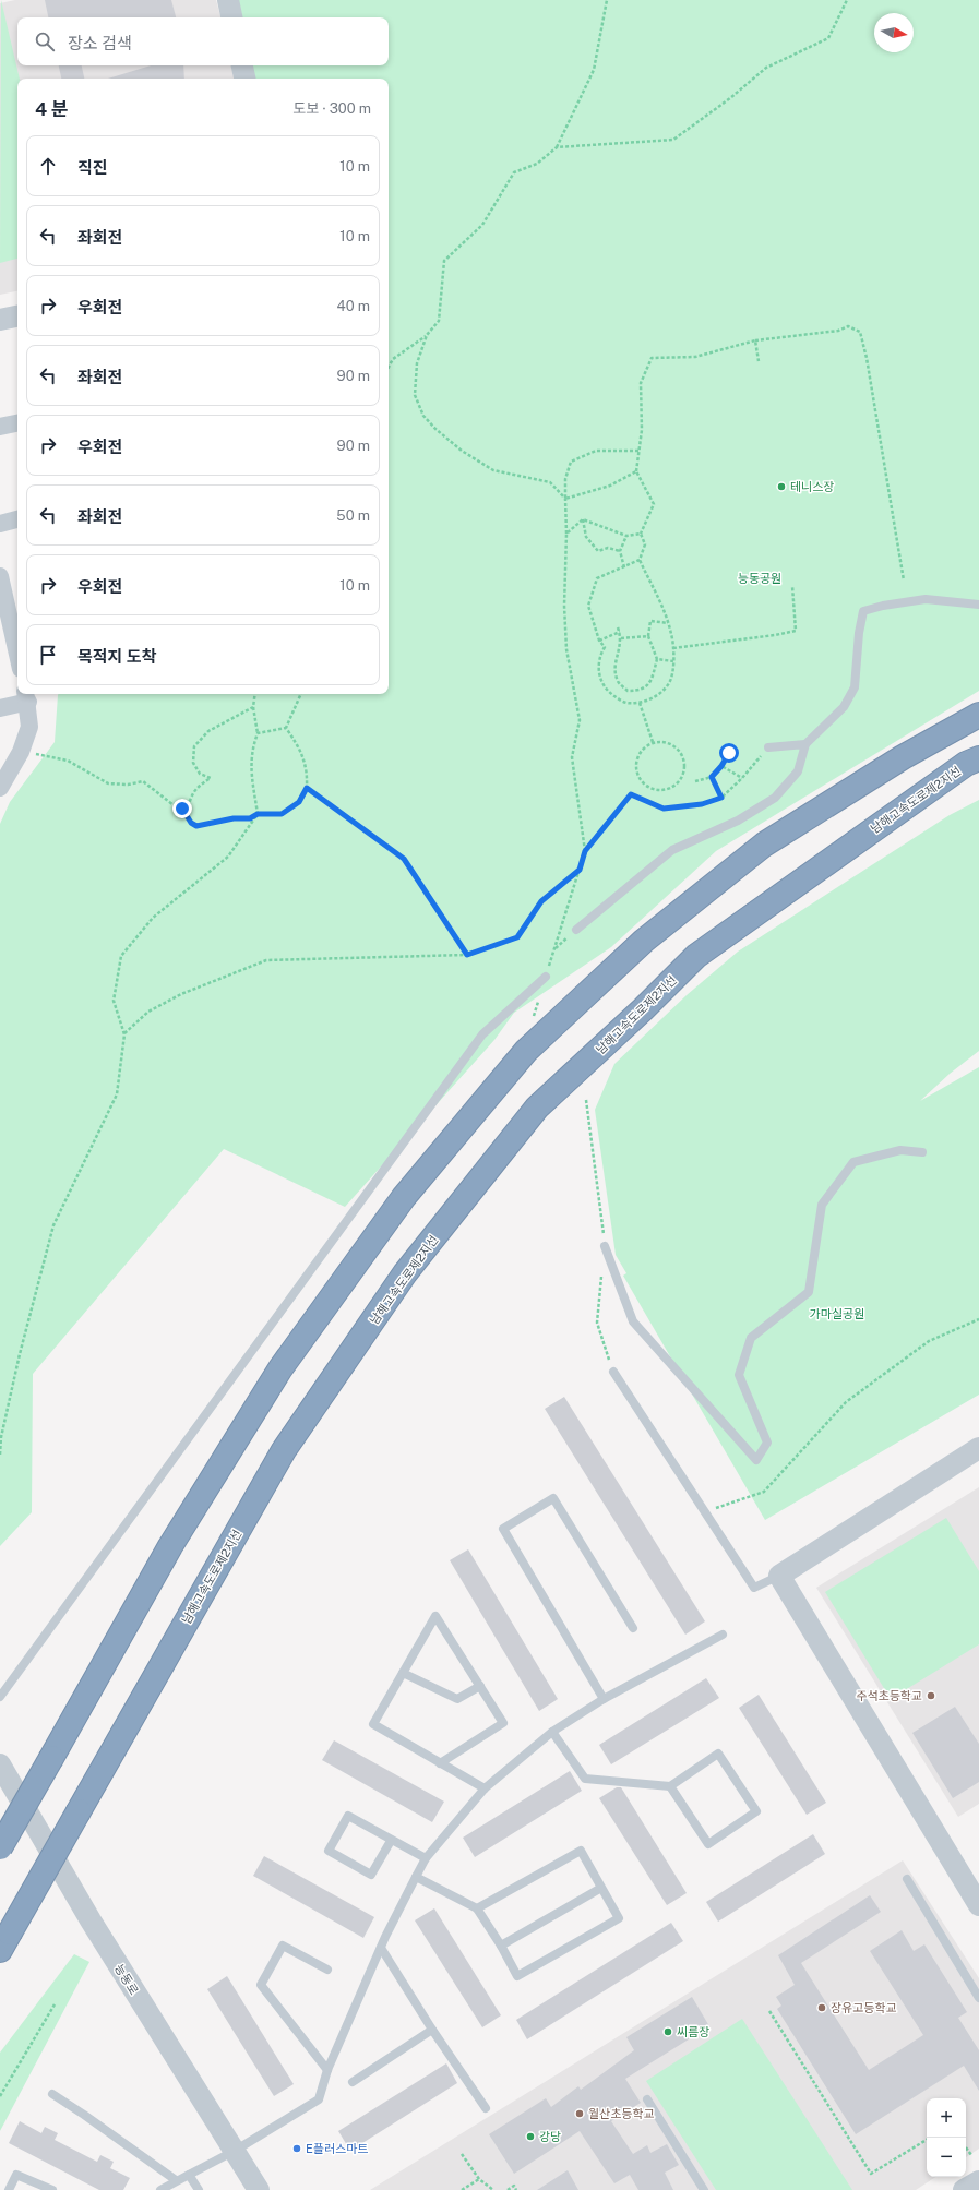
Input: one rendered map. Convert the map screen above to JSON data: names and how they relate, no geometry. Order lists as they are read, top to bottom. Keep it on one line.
{"streets":{"highway":["남해고속도로제2지선"],"street":["능동로"]},"parks":["능동공원","가마실공원"],"places":["테니스장","주석초등학교","장유고등학교","씨름장","월산초등학교","강당","E플러스마트"],"north":"right","page":{"search":"장소 검색","heading":["4 분","도보 · 300 m"],"list":[["직진","10 m"],["좌회전","10 m"],["우회전","40 m"],["좌회전","90 m"],["우회전","90 m"],["좌회전","50 m"],["우회전","10 m"],"목적지 도착"],"map_buttons":["+","−"]}}
